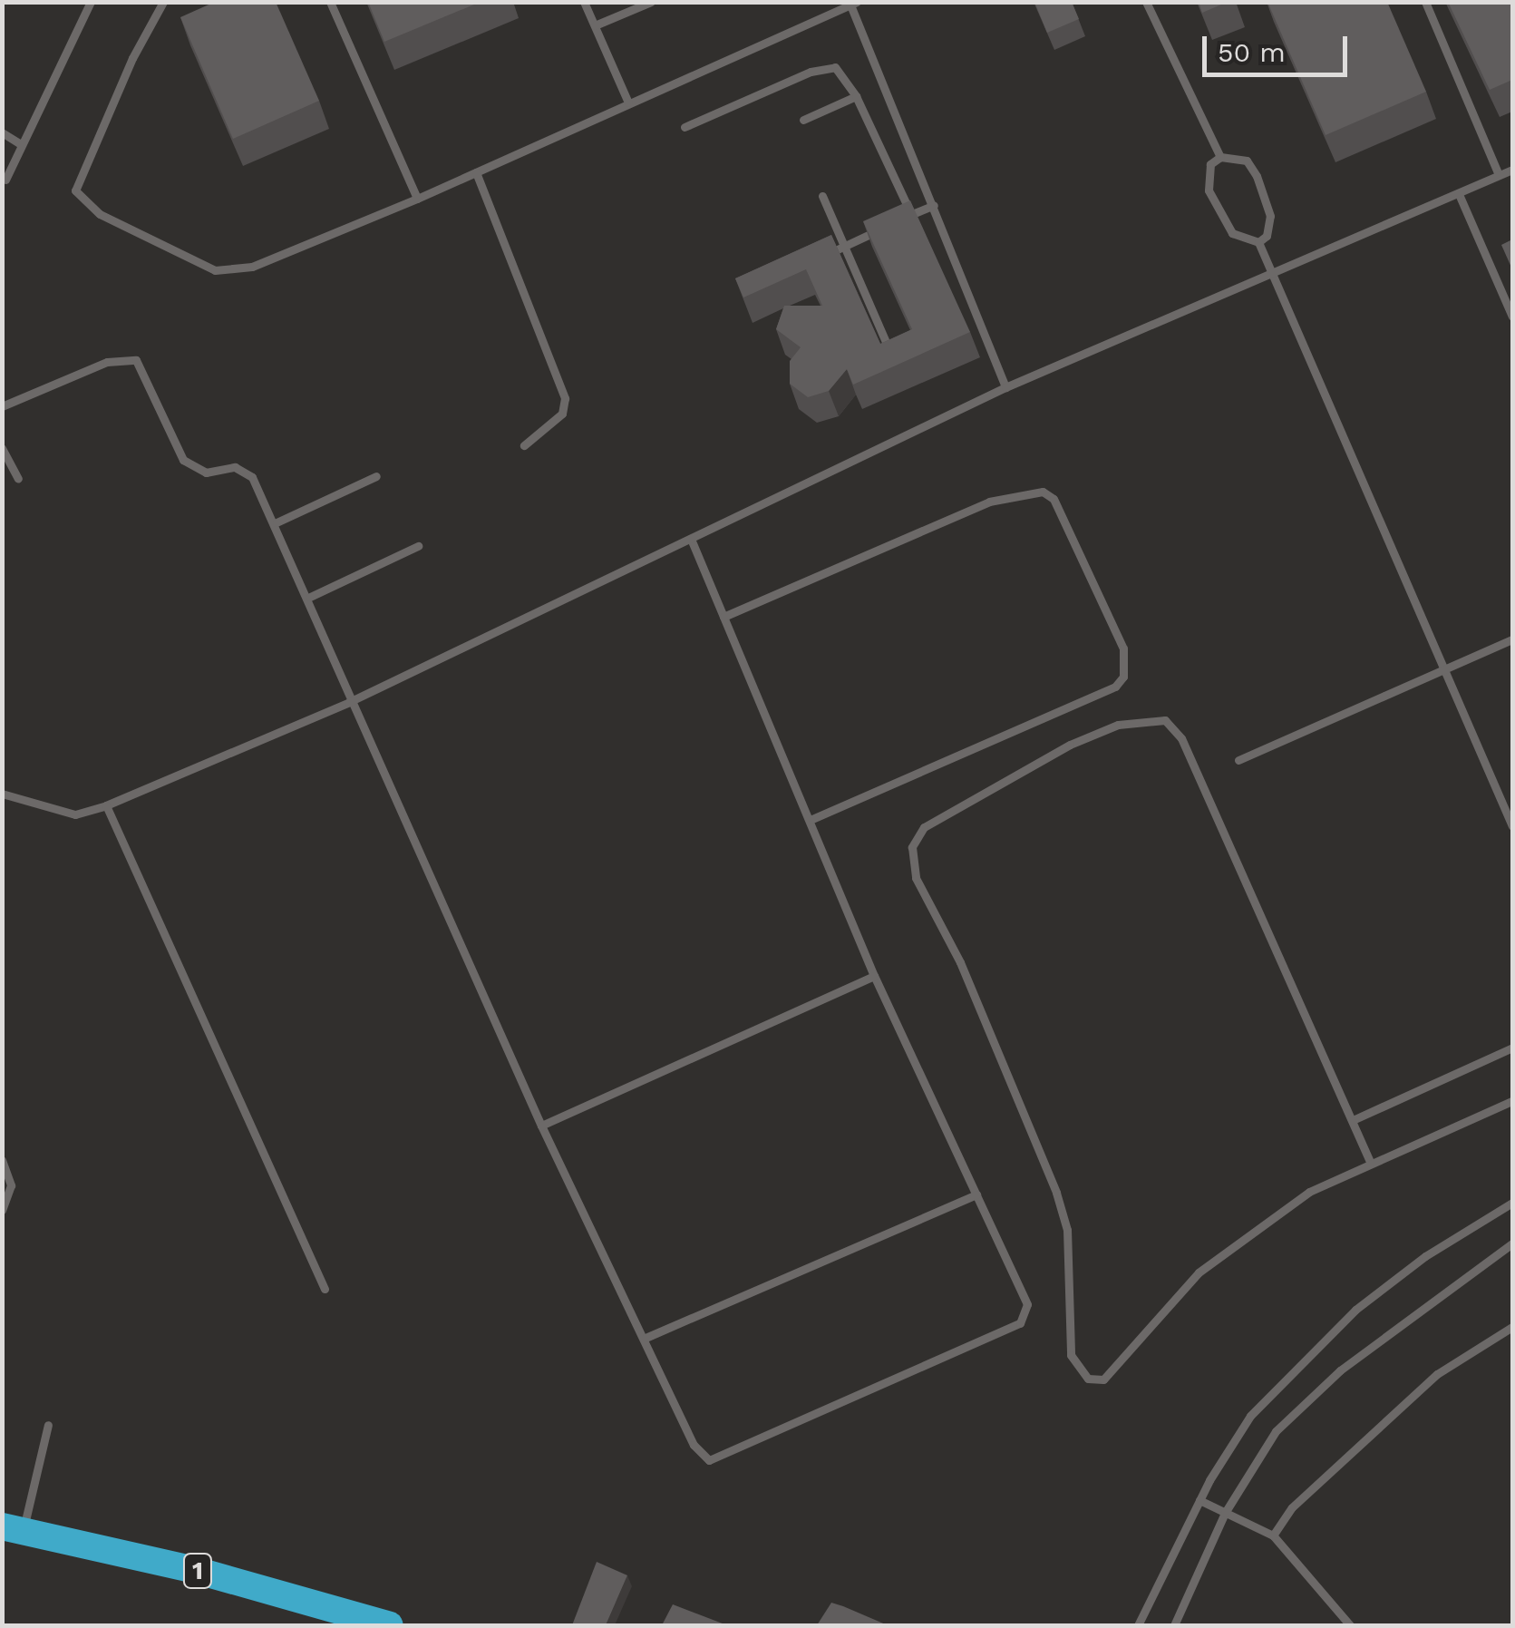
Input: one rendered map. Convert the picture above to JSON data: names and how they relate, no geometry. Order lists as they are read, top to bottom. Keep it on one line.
{"streets":{"highway":["1"]},"scale_bar":"50 m"}
